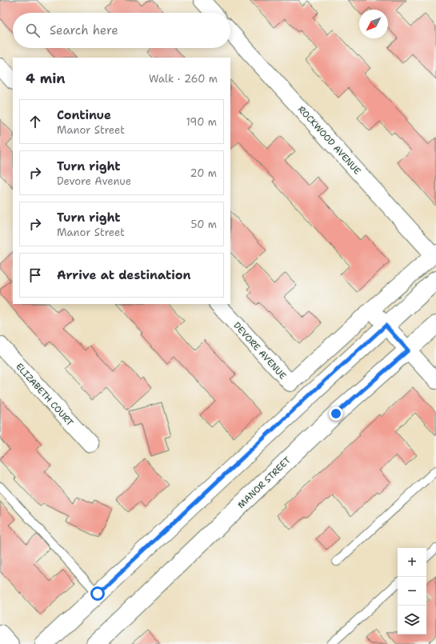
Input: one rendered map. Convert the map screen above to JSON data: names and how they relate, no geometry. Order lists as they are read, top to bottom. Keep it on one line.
{"streets":{"main road":["MANOR STREET"],"street":["ROCKWOOD AVENUE","DEVORE AVENUE","ELIZABETH COURT"]},"north":"bottom left","page":{"search":"Search here","heading":["4 min","Walk · 260 m"],"list":[["Continue","Manor Street","190 m"],["Turn right","Devore Avenue","20 m"],["Turn right","Manor Street","50 m"],"Arrive at destination"],"map_buttons":["+","−"]}}
